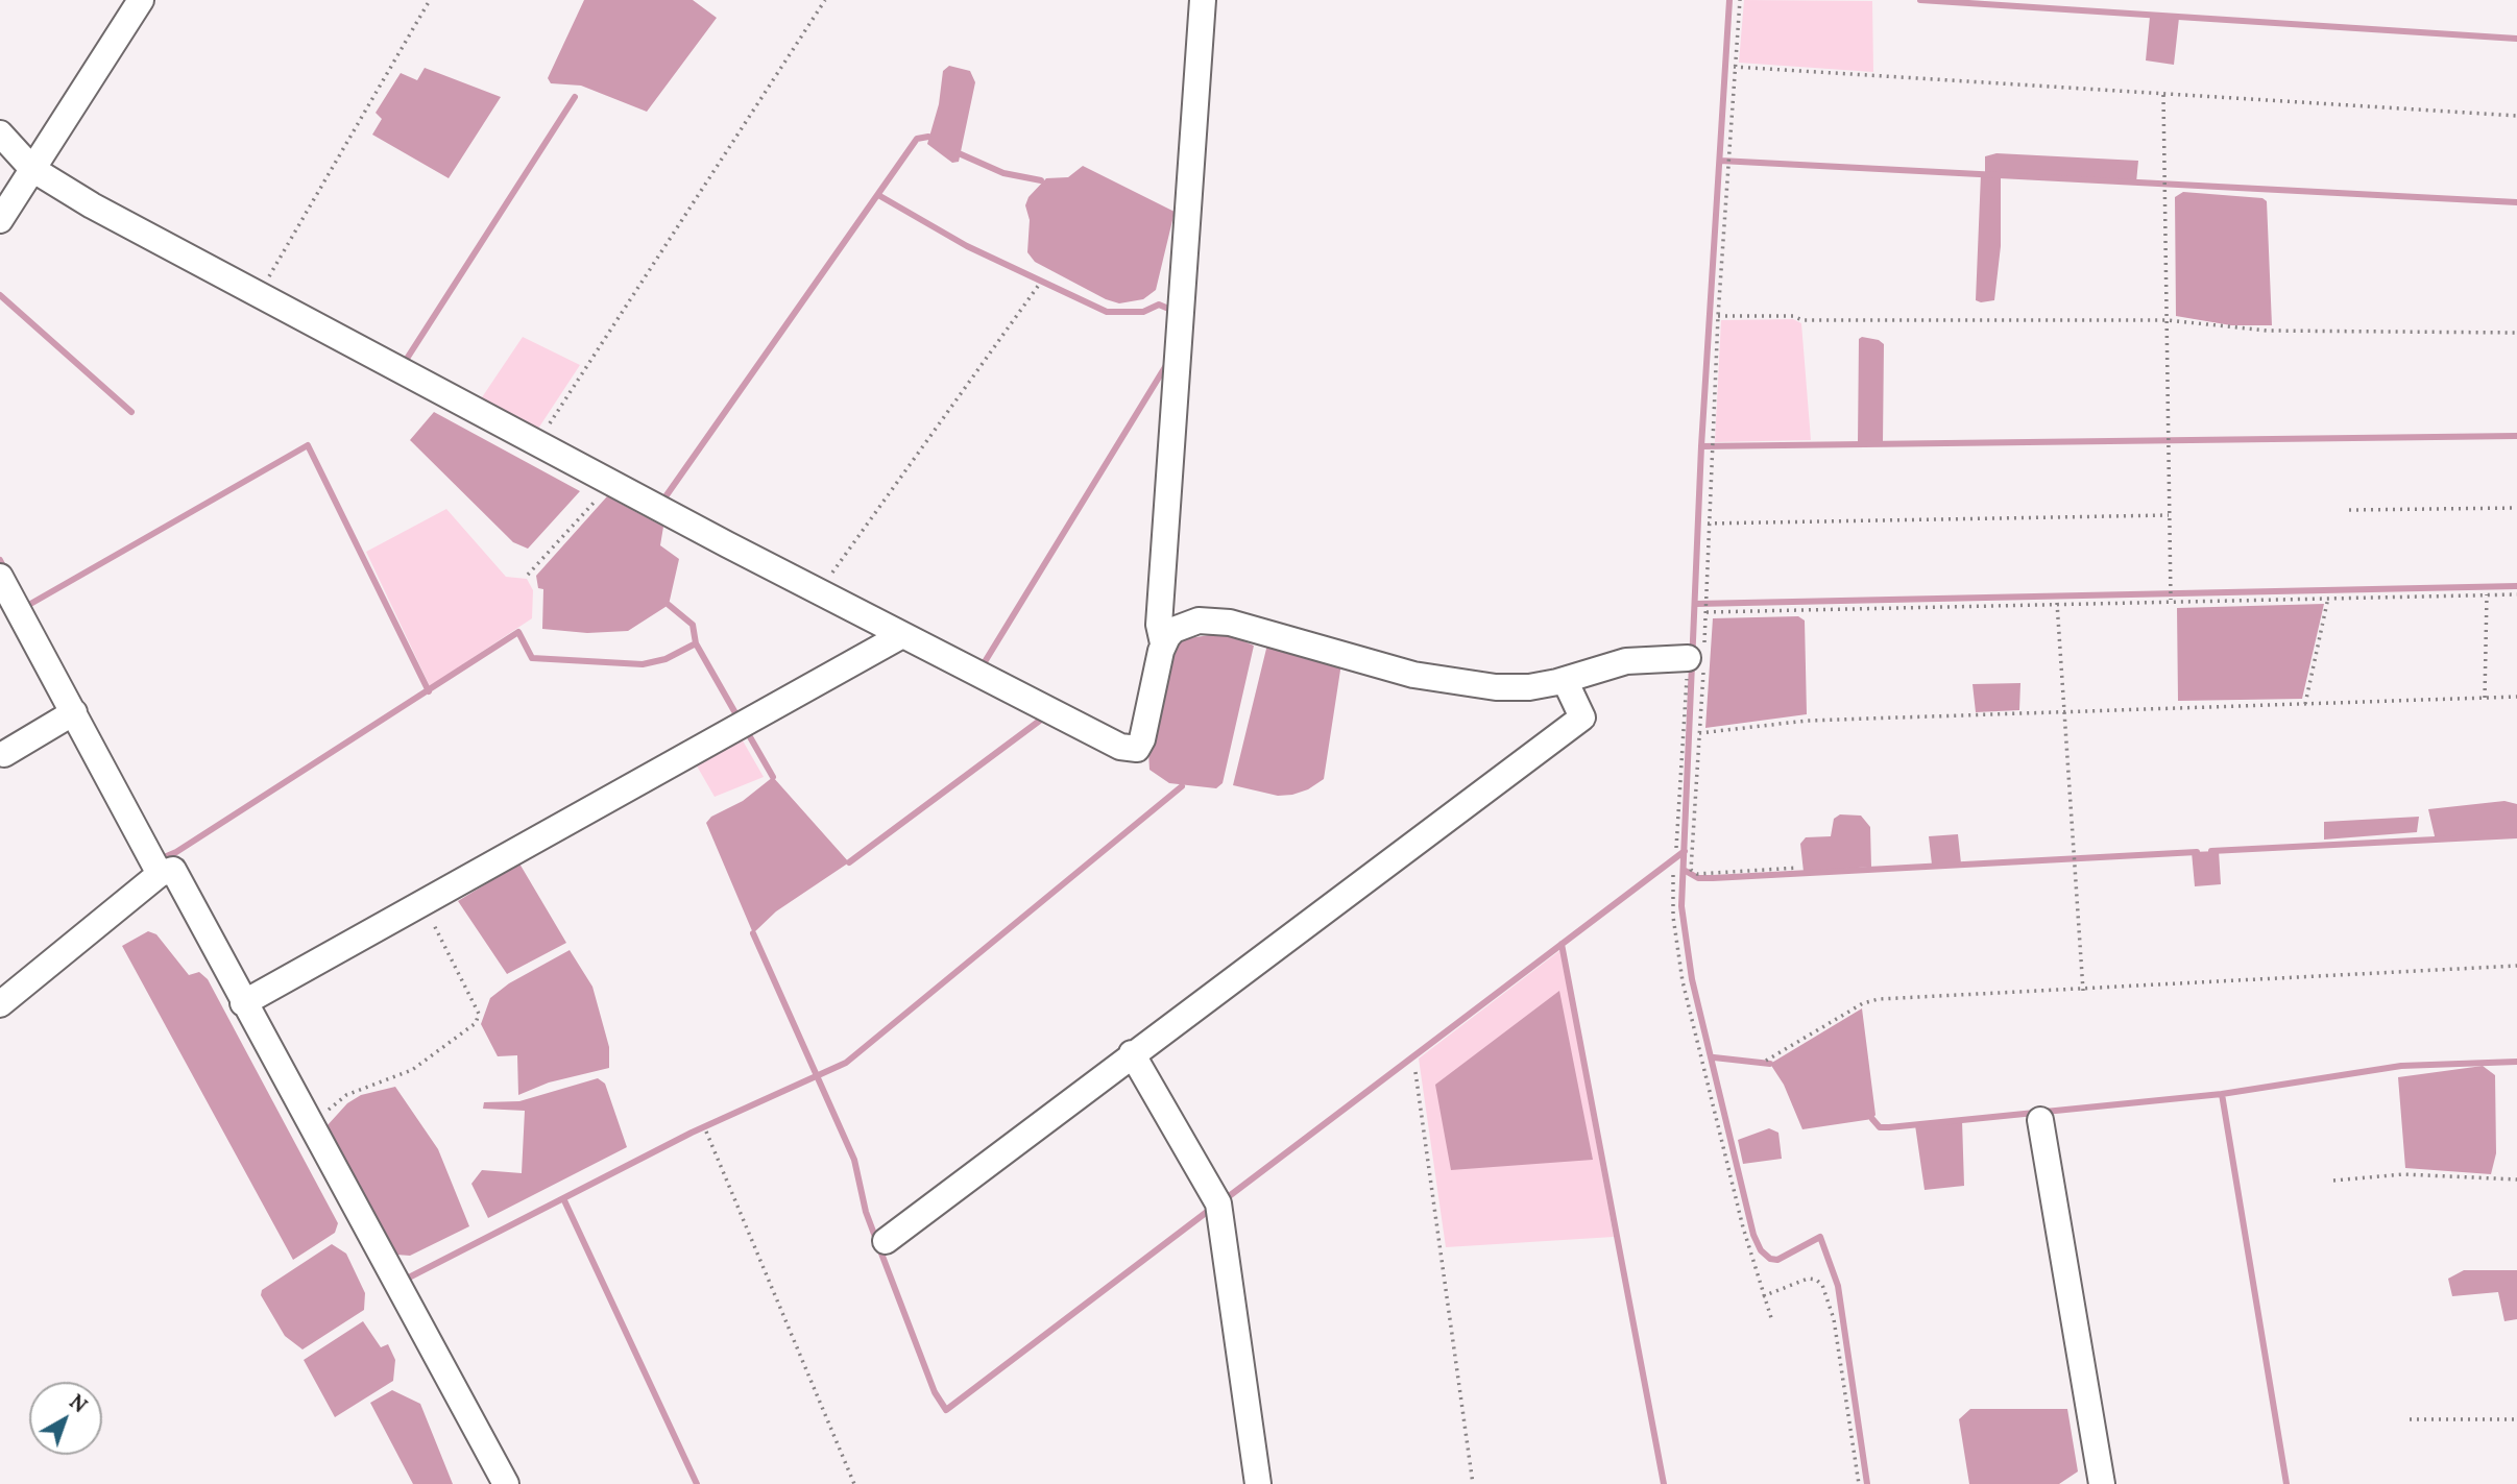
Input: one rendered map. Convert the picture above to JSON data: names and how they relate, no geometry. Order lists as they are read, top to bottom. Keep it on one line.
{"north":"top right"}
